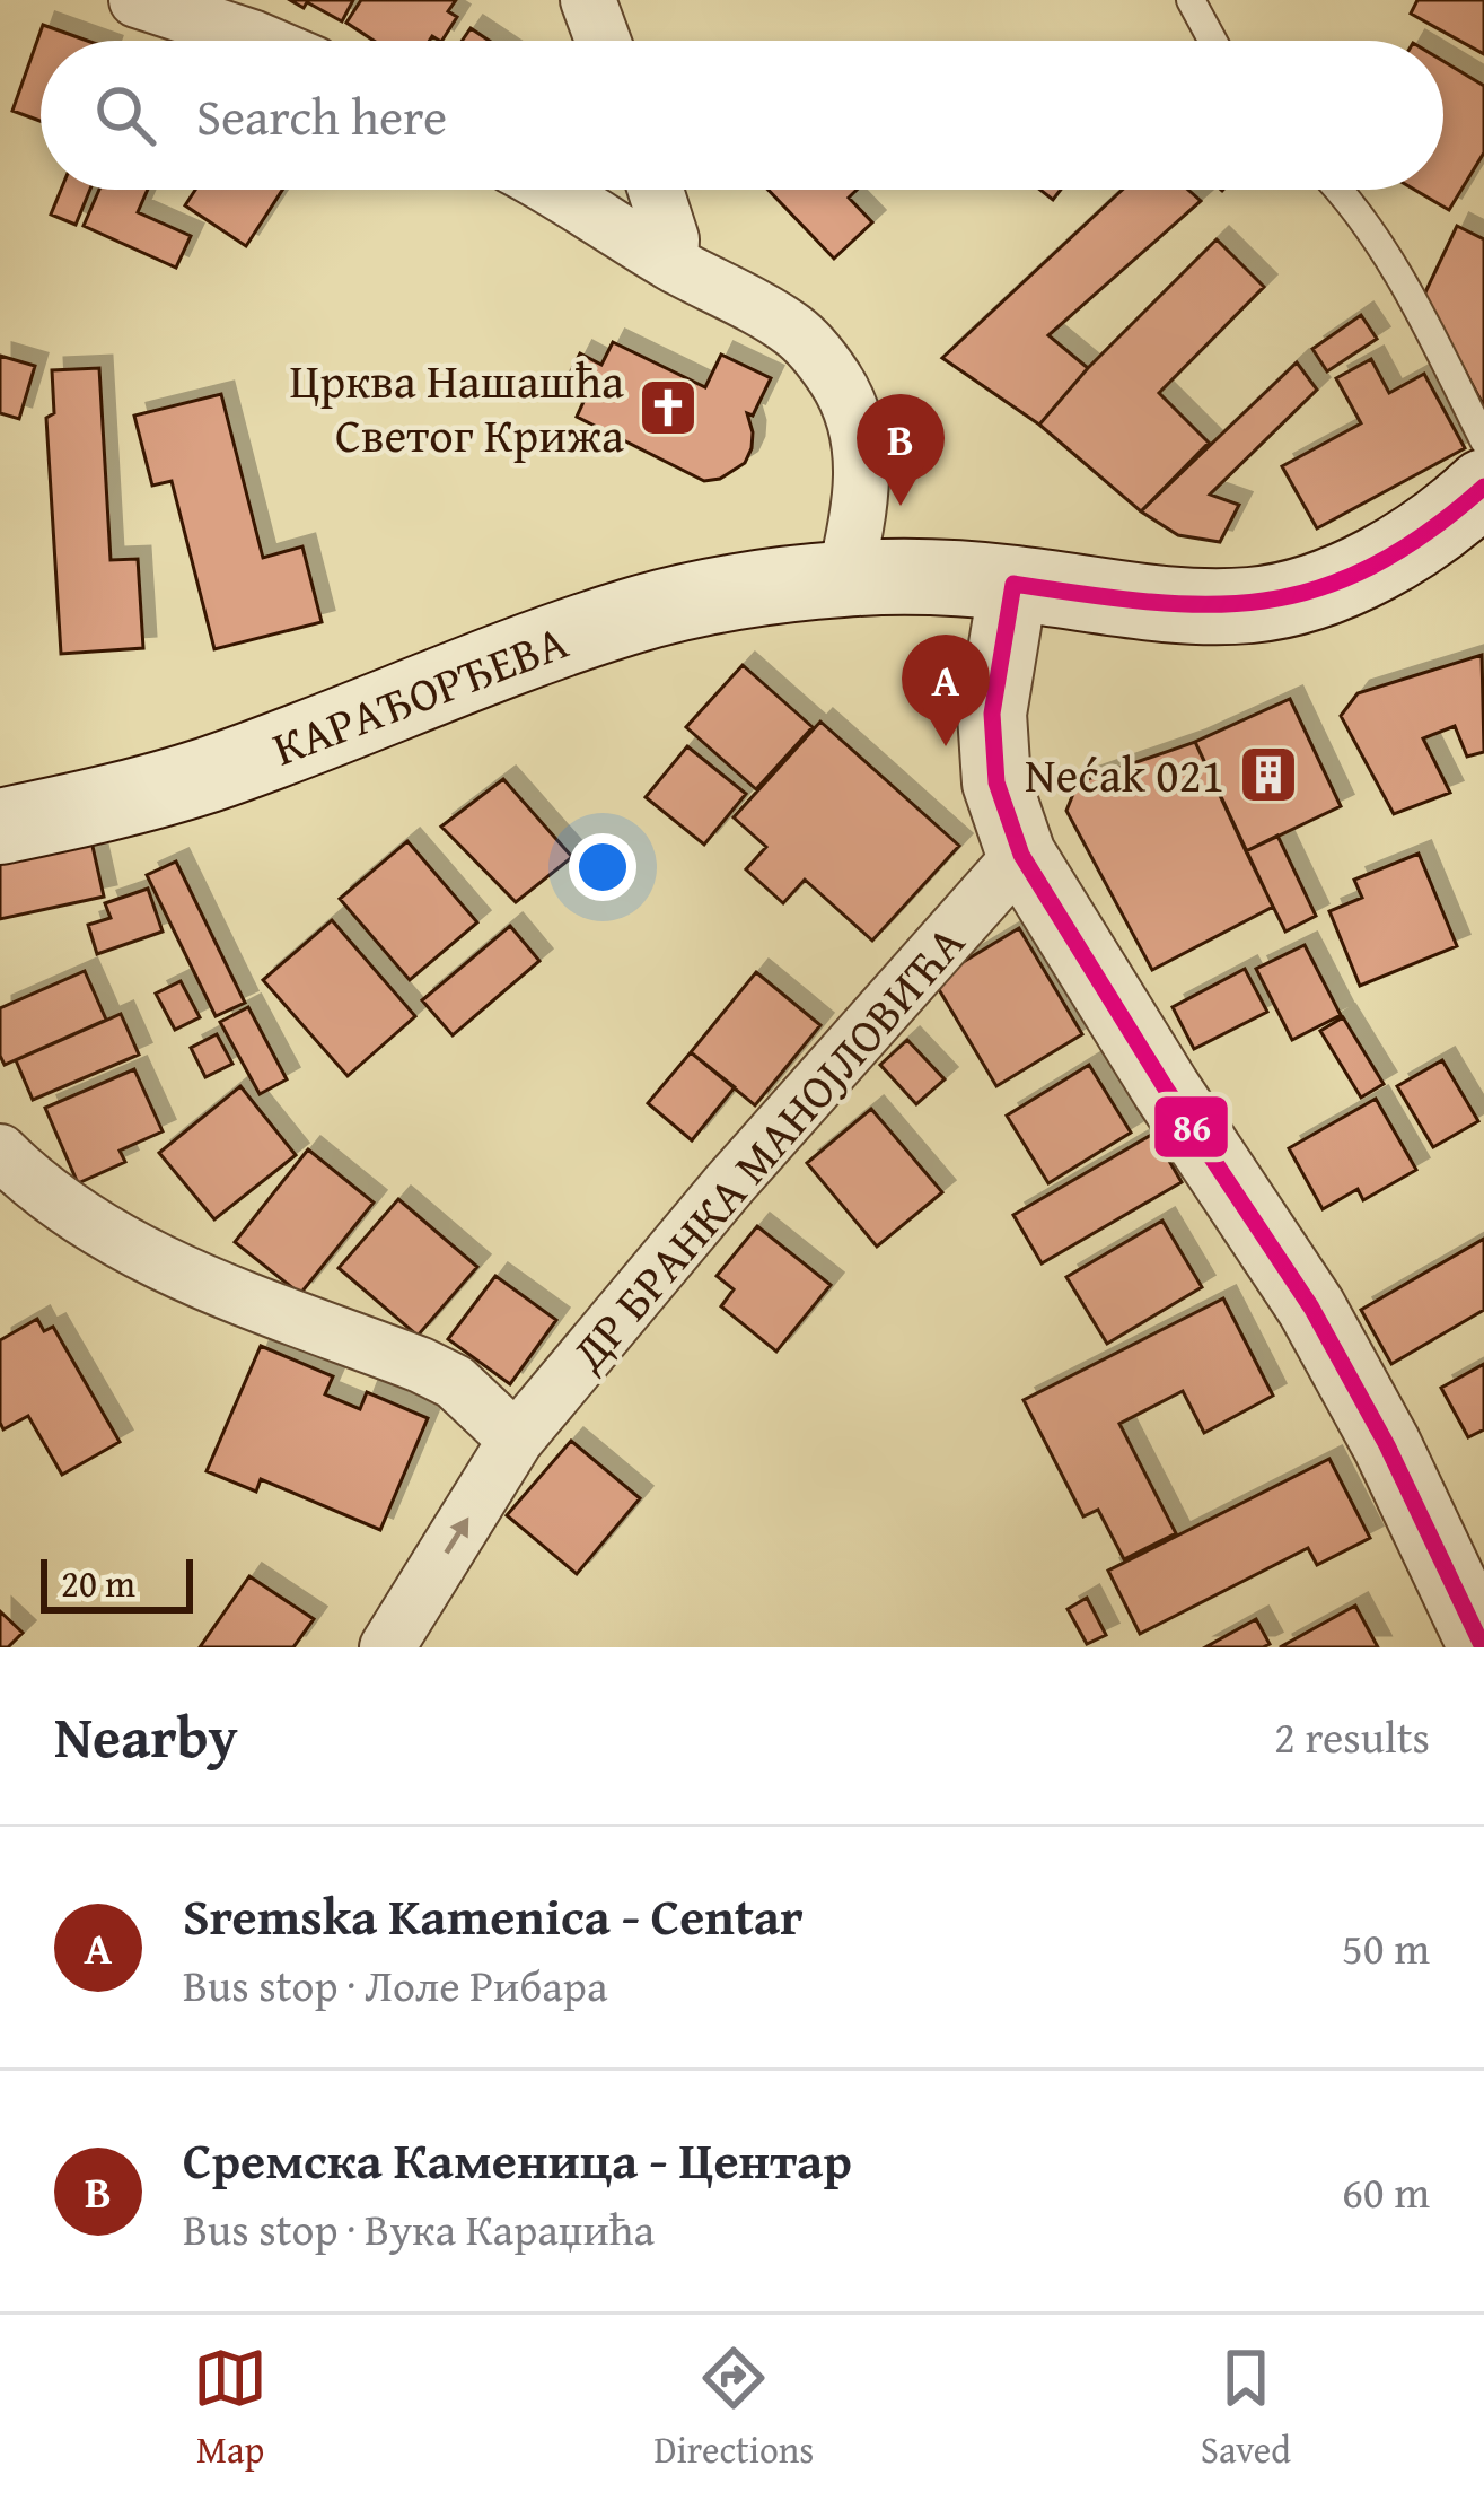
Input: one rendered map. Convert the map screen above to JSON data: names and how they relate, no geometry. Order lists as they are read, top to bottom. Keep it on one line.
{"streets":{"main road":["КАРАЂОРЂЕВА"],"street":["ДР БРАНКА МАНОЈЛОВИЋА"]},"places":{"church":["Црква Нашашћа Светог Крижа"],"building":["Nećak 021"]},"lines":["transit line 86"],"scale_bar":"20 m","page":{"search":"Search here","pins":["B","A"],"scale":"20 m","heading":["Nearby","2 results"],"list":[{"mark":"A","name":"Sremska Kamenica - Centar","note":"Bus stop · Лоле Рибара","value":"50 m"},{"mark":"B","name":"Сремска Каменица - Центар","note":"Bus stop · Вука Караџића","value":"60 m"}],"nav":["Map","Directions","Saved"]}}
